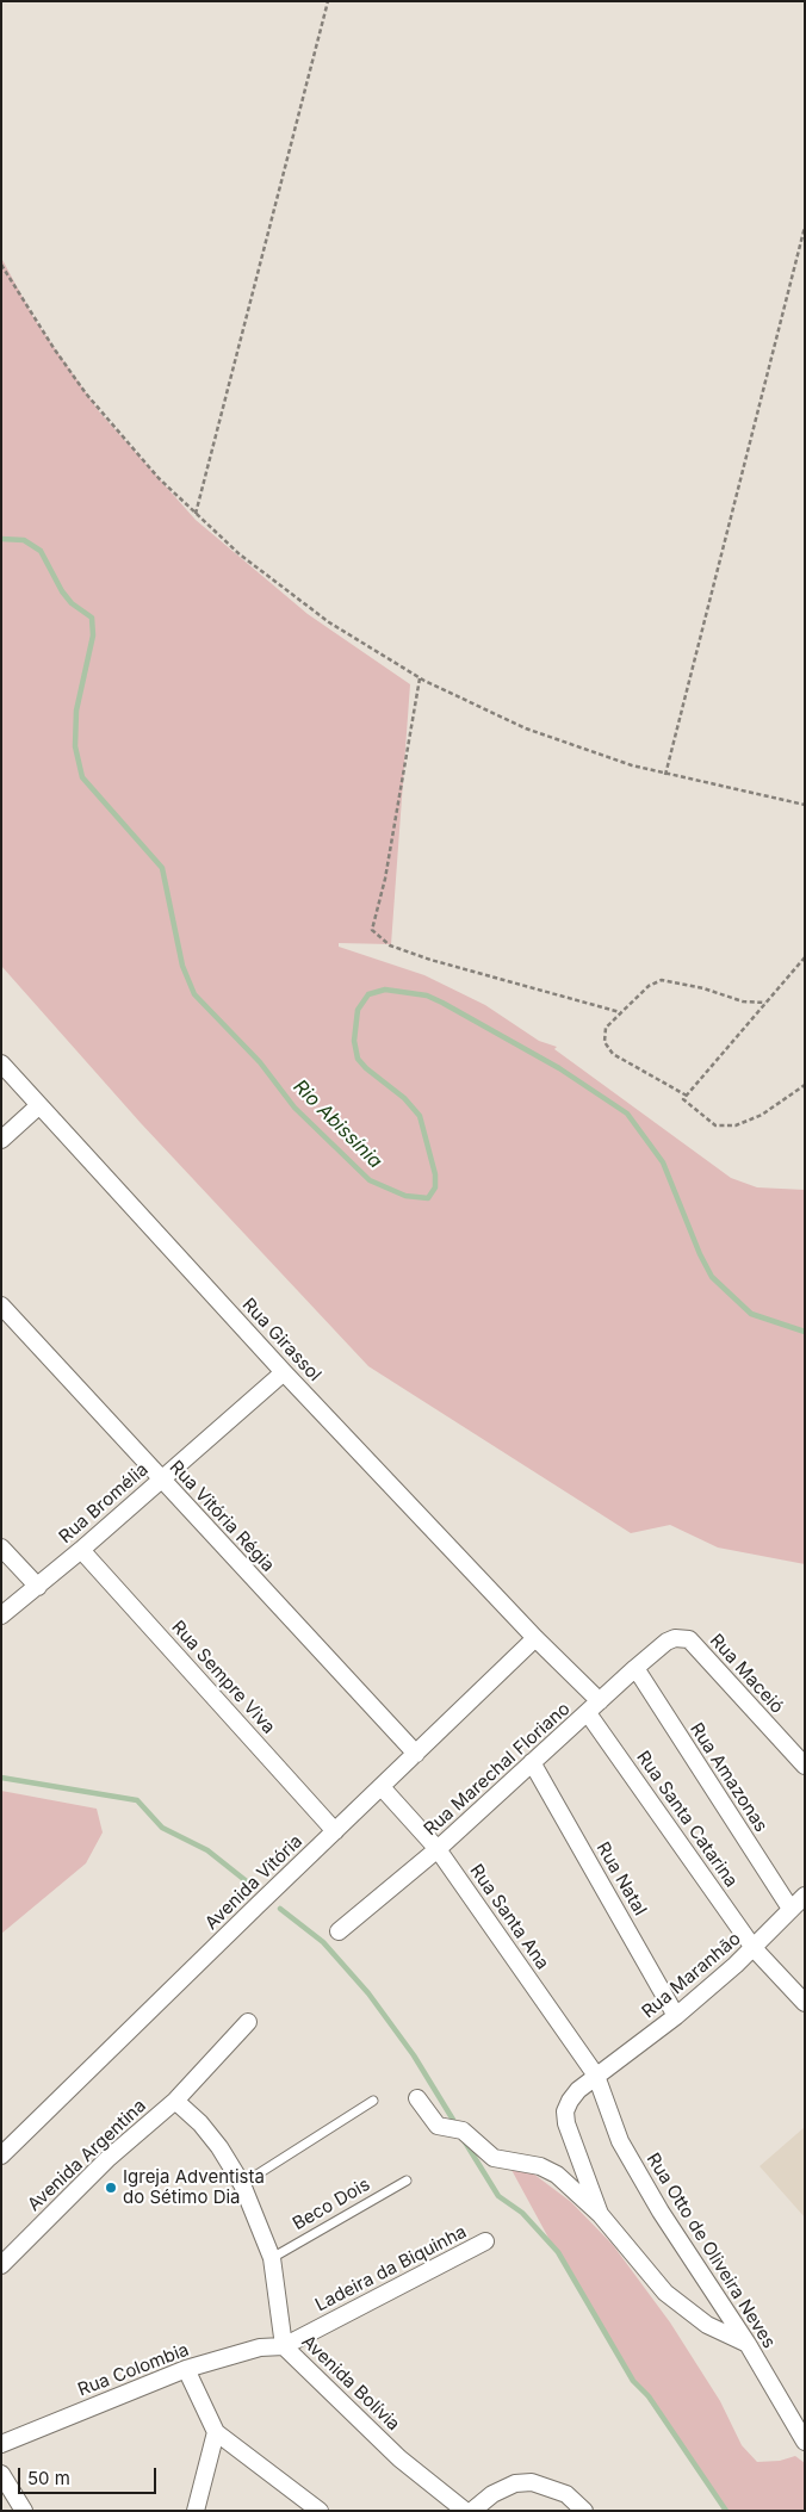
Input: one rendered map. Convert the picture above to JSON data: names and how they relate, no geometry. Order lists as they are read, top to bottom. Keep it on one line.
{"streets":{"street":["Rua Girassol","Rua Bromélia","Rua Vitória Régia","Rua Maceió","Rua Sempre Viva","Rua Marechal Floriano","Rua Amazonas","Rua Santa Catarina","Rua Natal","Avenida Vitória","Rua Santa Ana","Rua Maranhão","Avenida Argentina","Rua Otto de Oliveira Neves","Ladeira da Biquinha","Rua Colombia","Avenida Bolívia"],"lane":["Beco Dois"]},"crossings":[["Rua Girassol","Rua Bromélia"],["Rua Girassol","Rua Marechal Floriano"],["Rua Girassol","Rua Santa Catarina"],["Rua Girassol","Avenida Vitória"],["Rua Bromélia","Rua Vitória Régia"],["Rua Bromélia","Rua Sempre Viva"],["Rua Vitória Régia","Avenida Vitória"],["Rua Maceió","Rua Marechal Floriano"],["Rua Sempre Viva","Avenida Vitória"],["Rua Marechal Floriano","Rua Amazonas"],["Rua Marechal Floriano","Rua Santa Catarina"],["Rua Marechal Floriano","Rua Natal"],["Rua Marechal Floriano","Rua Santa Ana"],["Rua Amazonas","Rua Maranhão"],["Rua Santa Catarina","Rua Maranhão"],["Rua Natal","Rua Maranhão"],["Avenida Vitória","Rua Santa Ana"],["Rua Santa Ana","Rua Maranhão"],["Rua Santa Ana","Rua Otto de Oliveira Neves"],["Rua Maranhão","Rua Otto de Oliveira Neves"],["Avenida Argentina","Avenida Bolívia"],["Beco Dois","Avenida Bolívia"],["Ladeira da Biquinha","Rua Colombia"],["Ladeira da Biquinha","Avenida Bolívia"],["Rua Colombia","Avenida Bolívia"]],"water":["Rio Abissínia"],"places":["Igreja Adventista do Sétimo Dia"],"scale_bar":"50 m"}
